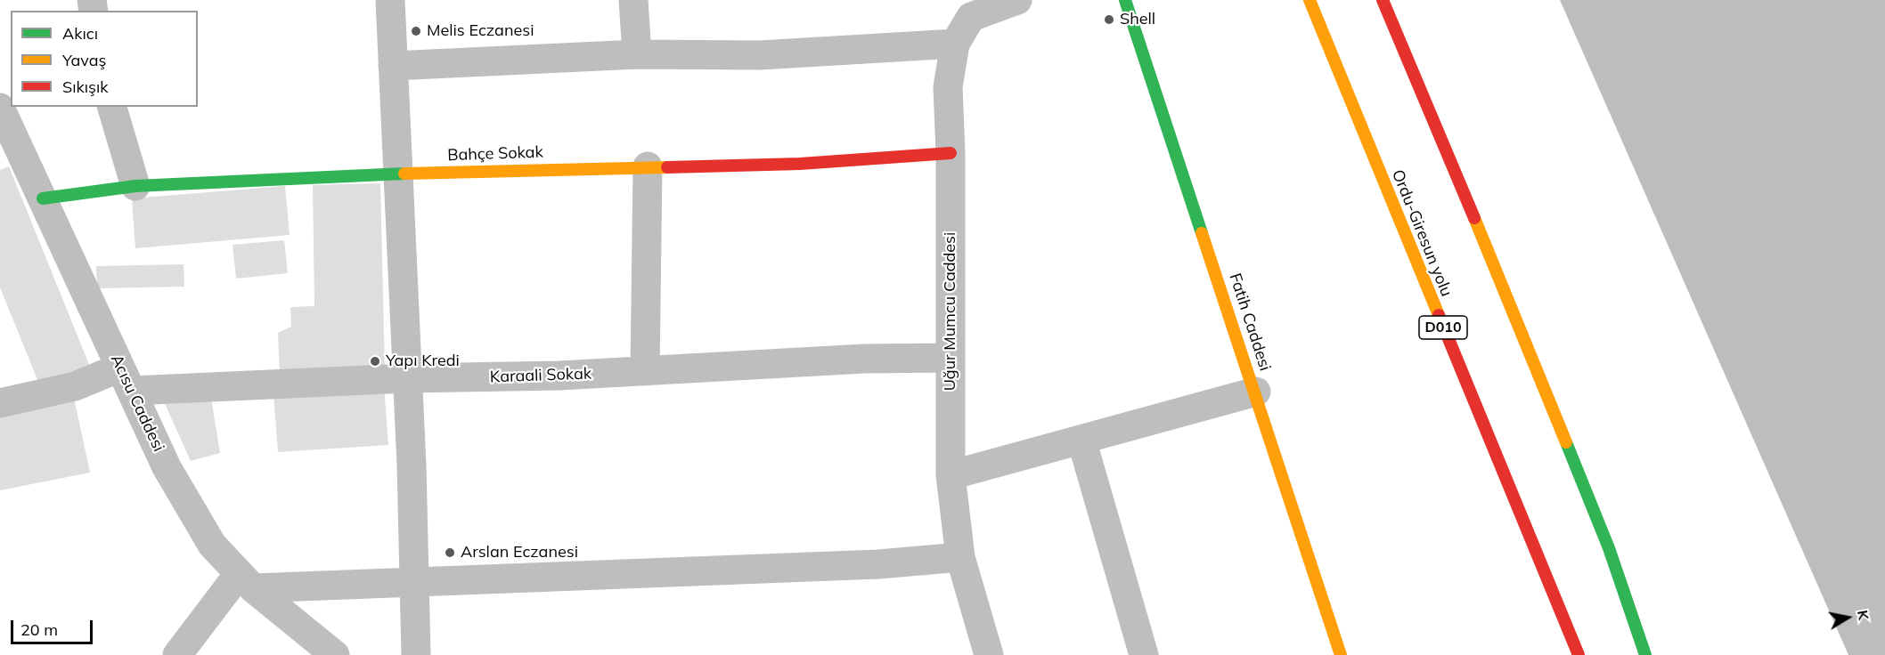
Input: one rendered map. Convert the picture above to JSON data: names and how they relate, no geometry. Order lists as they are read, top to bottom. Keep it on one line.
{"streets":{"main road":["Bahçe Sokak","Ordu-Giresun yolu","Fatih Caddesi","D010"],"street":["Uğur Mumcu Caddesi","Karaali Sokak","Acısu Caddesi"]},"crossings":[["Bahçe Sokak","Uğur Mumcu Caddesi"],["Bahçe Sokak","Acısu Caddesi"],["Uğur Mumcu Caddesi","Karaali Sokak"],["Karaali Sokak","Acısu Caddesi"]],"places":["Shell","Melis Eczanesi","Yapı Kredi","Arslan Eczanesi"],"legend":["Akıcı","Yavaş","Sıkışık"],"scale_bar":"20 m","north":"right"}
